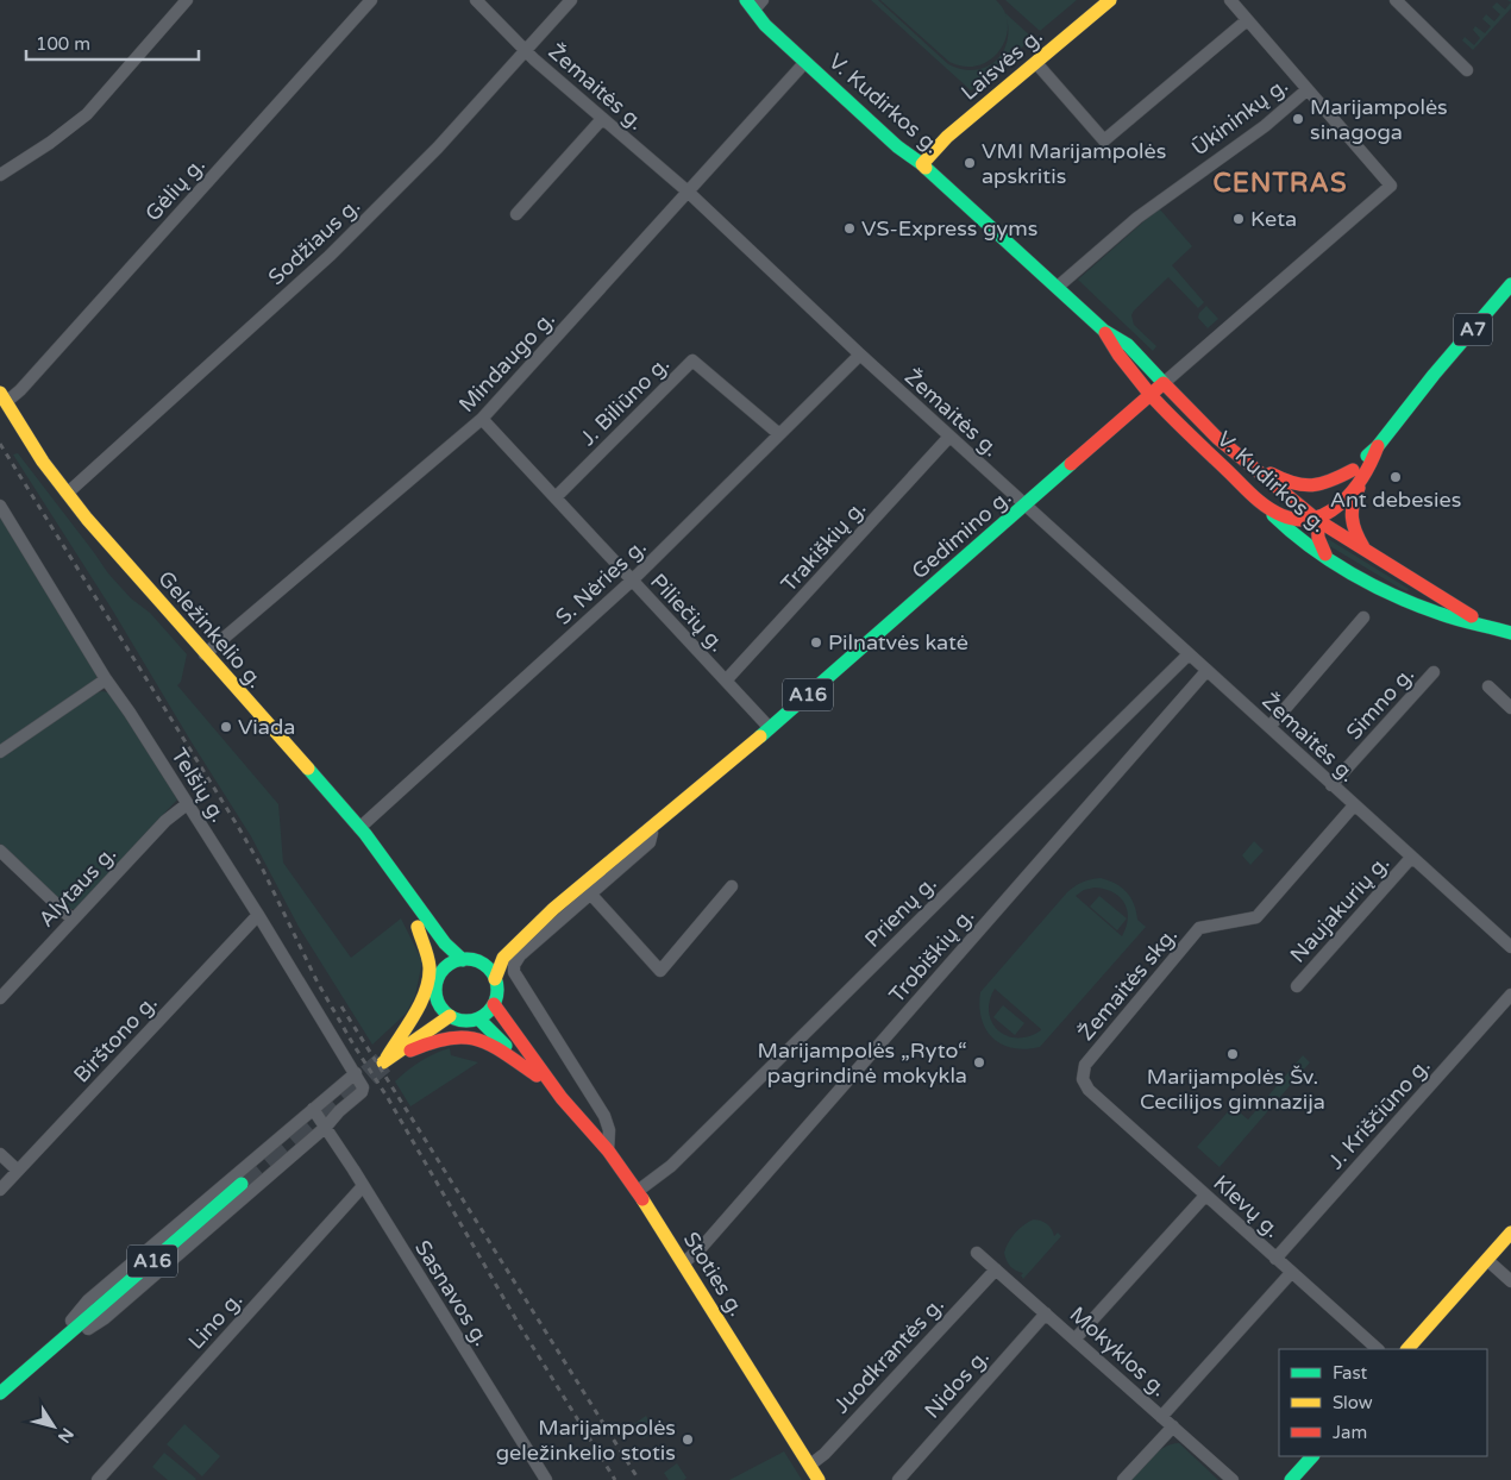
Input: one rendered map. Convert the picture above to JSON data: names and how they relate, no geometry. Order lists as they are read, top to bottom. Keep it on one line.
{"streets":{"main road":["Laisvės g.","V. Kudirkos g.","A7","Gedimino g.","Geležinkelio g.","A16","Stoties g."],"street":["Žemaitės g.","Ūkininkų g.","Gėlių g.","Sodžiaus g.","Mindaugo g.","J. Biliūno g.","Trakiškių g.","S. Nėries g.","Piliečių g.","Simno g.","Telšių g.","Alytaus g.","Naujakurių g.","Prienų g.","Trobiškių g.","Žemaitės skg.","Birštono g.","J. Kriščiūno g.","Klevų g.","Sasnavos g.","Lino g.","Mokyklos g.","Juodkrantės g.","Nidos g."]},"crossings":[["Laisvės g.","V. Kudirkos g."],["Žemaitės g.","Sodžiaus g."],["Žemaitės g.","Mindaugo g."],["Žemaitės g.","Gedimino g."],["Žemaitės g.","Trakiškių g."],["Žemaitės g.","S. Nėries g."],["Žemaitės g.","Simno g."],["Žemaitės g.","Naujakurių g."],["Žemaitės g.","Prienų g."],["Žemaitės g.","Trobiškių g."],["Žemaitės g.","Žemaitės skg."],["V. Kudirkos g.","Ūkininkų g."],["V. Kudirkos g.","Mindaugo g."],["V. Kudirkos g.","Gedimino g."],["Ūkininkų g.","Gedimino g."],["Gėlių g.","Geležinkelio g."],["Sodžiaus g.","Geležinkelio g."],["Mindaugo g.","Piliečių g."],["Mindaugo g.","Geležinkelio g."],["J. Biliūno g.","S. Nėries g."],["J. Biliūno g.","Piliečių g."],["Gedimino g.","Piliečių g."],["Gedimino g.","Geležinkelio g."],["Gedimino g.","Stoties g."],["Trakiškių g.","Piliečių g."],["S. Nėries g.","Piliečių g."],["S. Nėries g.","Geležinkelio g."],["Geležinkelio g.","Stoties g."],["Telšių g.","Alytaus g."],["Telšių g.","Birštono g."],["Telšių g.","Sasnavos g."],["Prienų g.","Stoties g."],["Trobiškių g.","Stoties g."],["Žemaitės skg.","Klevų g."],["J. Kriščiūno g.","Klevų g."],["Stoties g.","Juodkrantės g."],["Sasnavos g.","Lino g."],["Mokyklos g.","Juodkrantės g."],["Mokyklos g.","Nidos g."]],"districts":["CENTRAS"],"places":["Marijampolės sinagoga","VMI Marijampolės apskritis","Keta","VS-Express gyms","Ant debesies","Pilnatvės katė","Viada","Marijampolės Šv. Cecilijos gimnazija","Marijampolės „Ryto“ pagrindinė mokykla","Marijampolės geležinkelio stotis"],"legend":["Fast","Slow","Jam"],"scale_bar":"100 m","north":"bottom right"}
